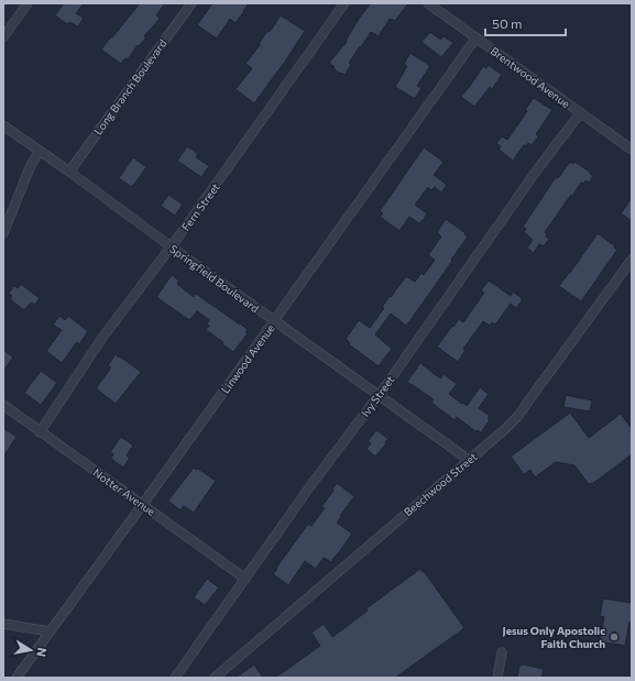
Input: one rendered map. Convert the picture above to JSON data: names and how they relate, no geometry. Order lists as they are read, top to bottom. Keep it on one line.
{"streets":{"street":["Brentwood Avenue","Long Branch Boulevard","Fern Street","Springfield Boulevard","Linwood Avenue","Ivy Street","Beechwood Street","Notter Avenue"]},"crossings":[["Brentwood Avenue","Linwood Avenue"],["Brentwood Avenue","Ivy Street"],["Long Branch Boulevard","Springfield Boulevard"],["Fern Street","Springfield Boulevard"],["Fern Street","Notter Avenue"],["Springfield Boulevard","Linwood Avenue"],["Springfield Boulevard","Ivy Street"],["Springfield Boulevard","Beechwood Street"],["Linwood Avenue","Notter Avenue"],["Ivy Street","Notter Avenue"]],"places":["Jesus Only Apostolic Faith Church"],"scale_bar":"50 m","north":"right"}
